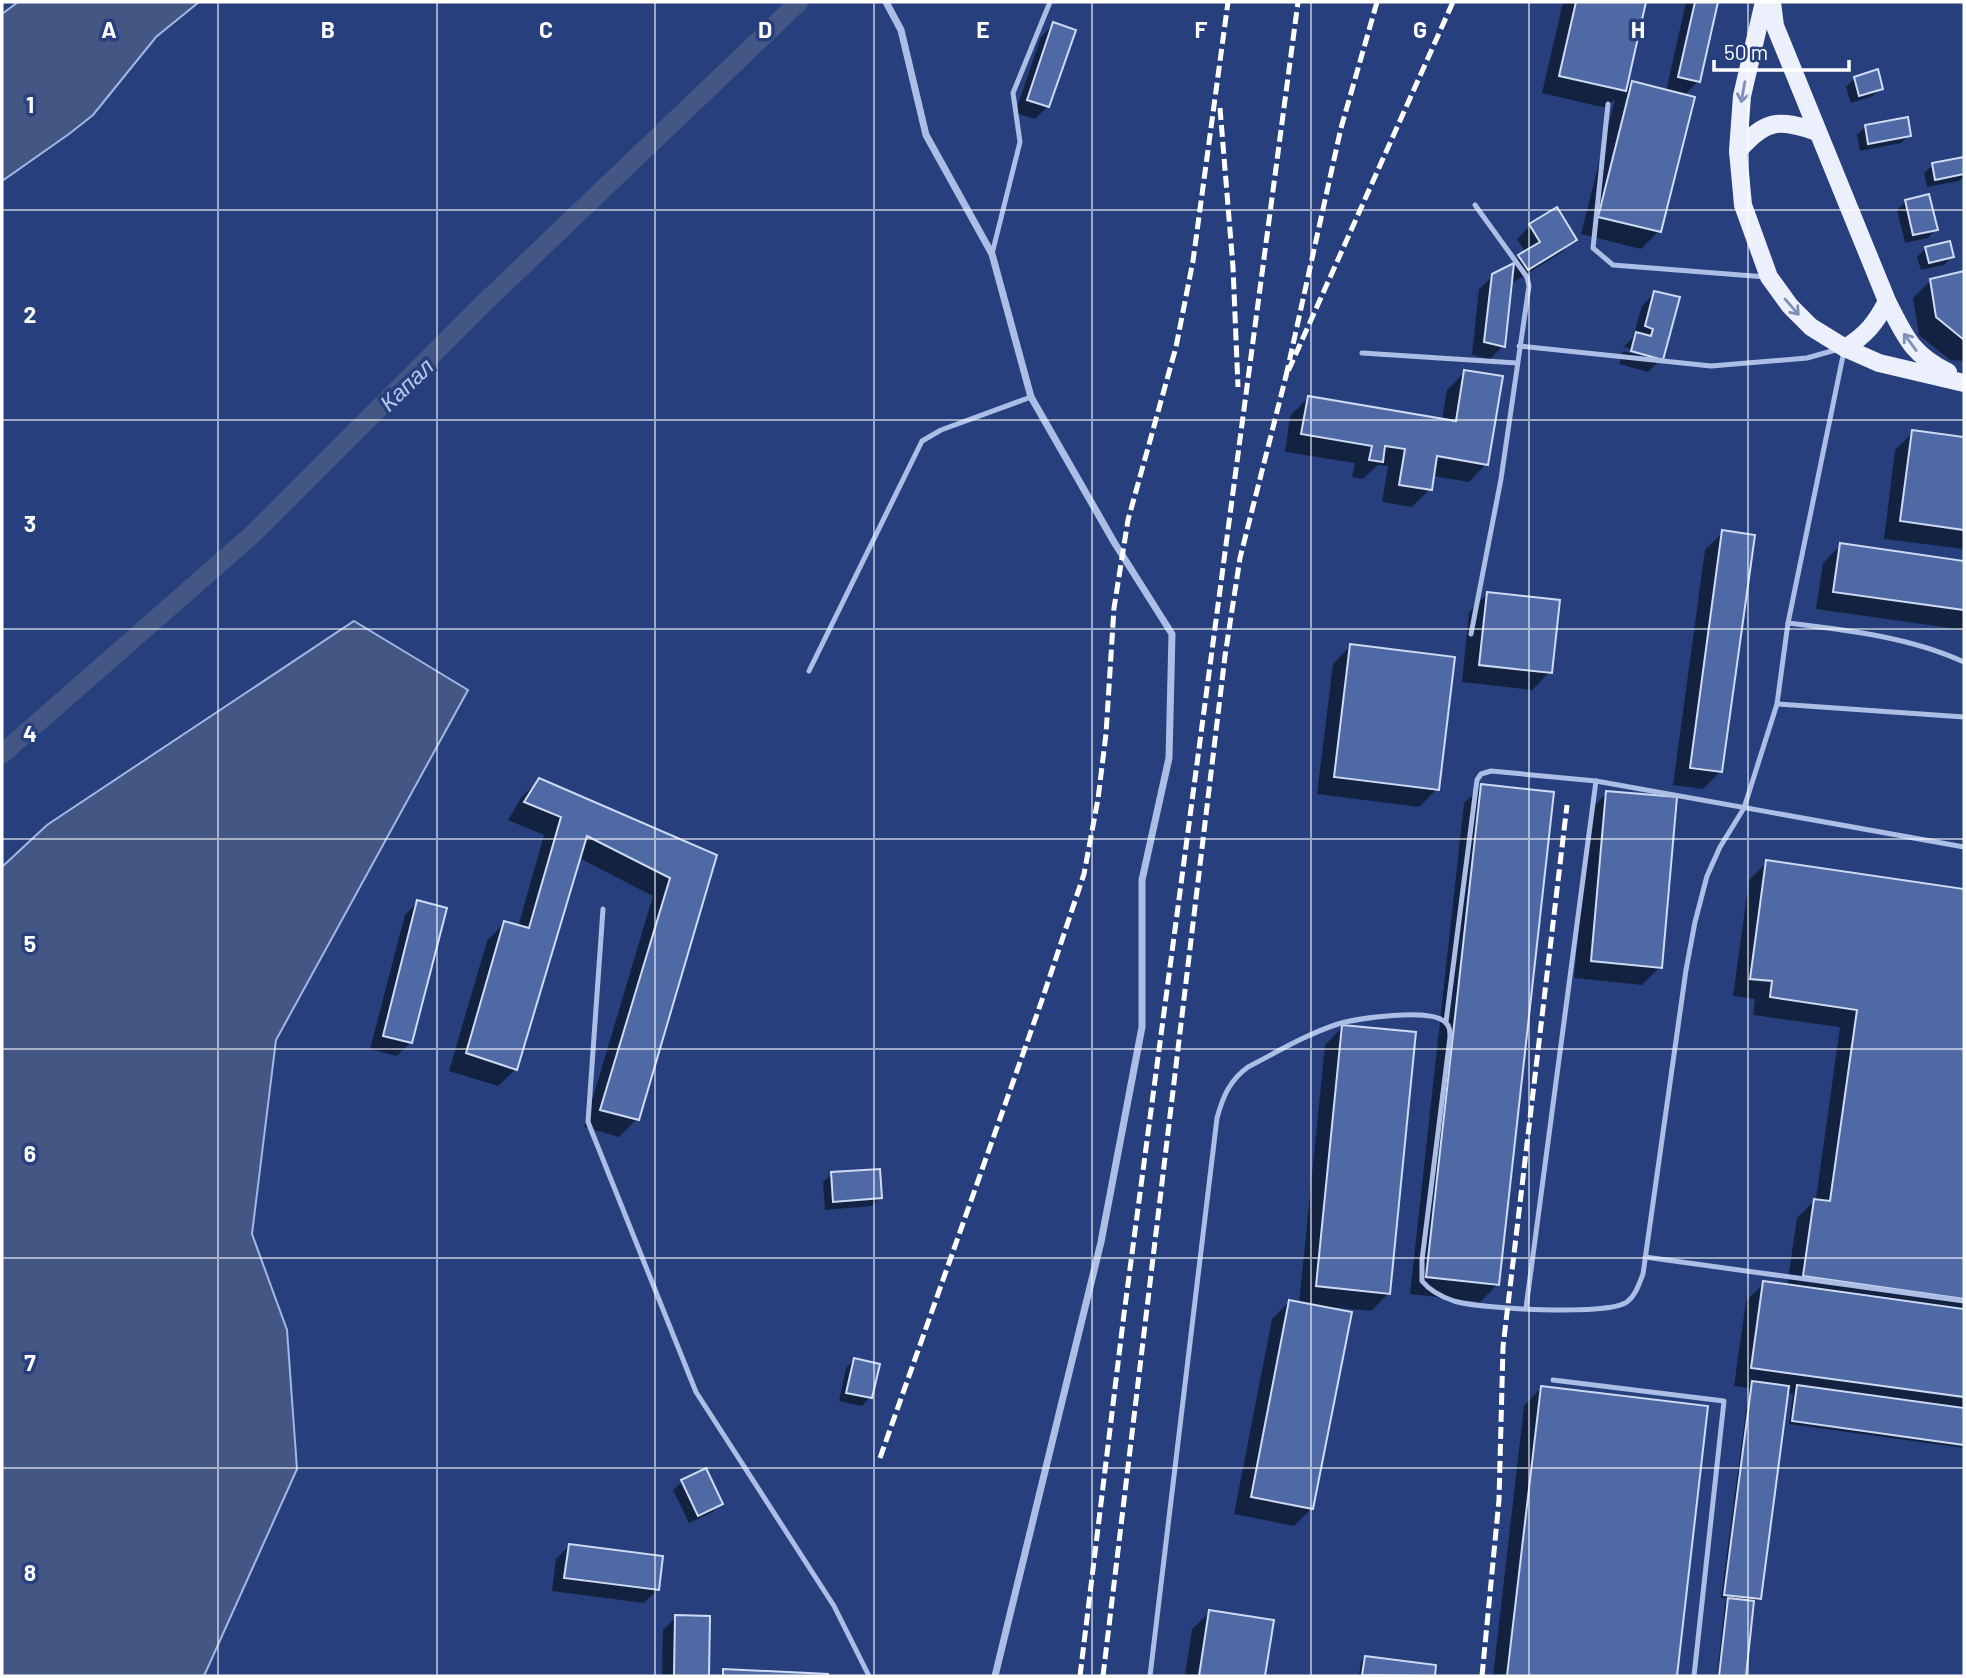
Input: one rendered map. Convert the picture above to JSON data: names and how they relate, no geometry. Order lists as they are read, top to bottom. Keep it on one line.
{"water":["Капал"],"scale_bar":"50 m","grid":{"columns":["A","B","C","D","E","F","G","H"],"rows":["1","2","3","4","5","6","7","8"]}}
